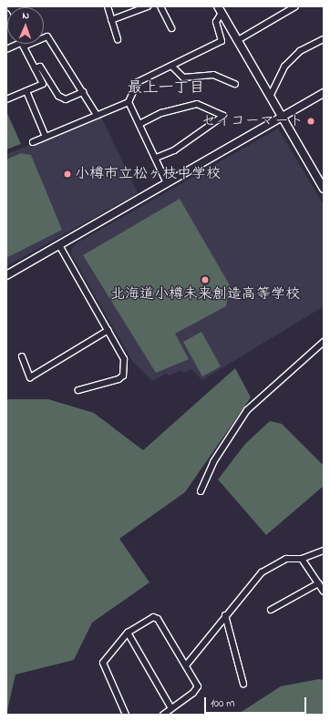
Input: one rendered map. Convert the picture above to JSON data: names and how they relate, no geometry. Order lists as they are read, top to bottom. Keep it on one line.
{"districts":["最上一丁目"],"places":["セイコーマート","小樽市立松ヶ枝中学校","北海道小樽未来創造高等学校"],"scale_bar":"100 m","north":"top"}
